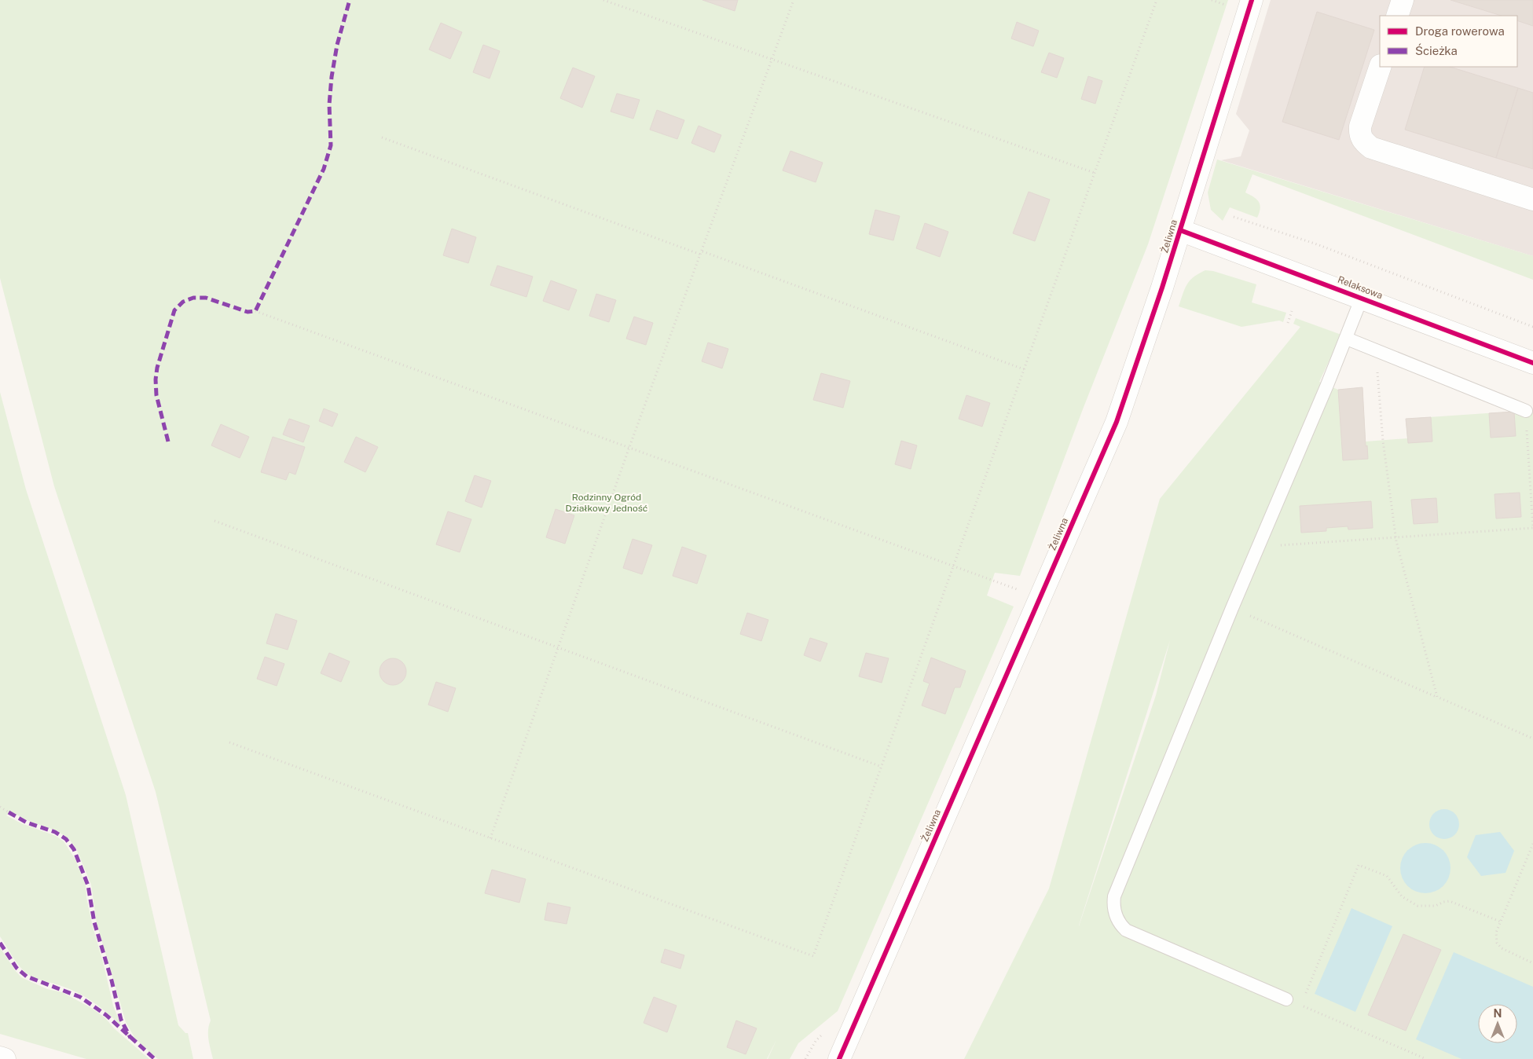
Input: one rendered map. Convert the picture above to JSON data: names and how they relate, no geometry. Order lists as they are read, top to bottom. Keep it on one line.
{"streets":{"street":["Żeliwna","Relaksowa"]},"crossings":[["Żeliwna","Relaksowa"]],"parks":["Rodzinny Ogród Działkowy Jedność"],"legend":["Droga rowerowa","Ścieżka"],"north":"top"}
